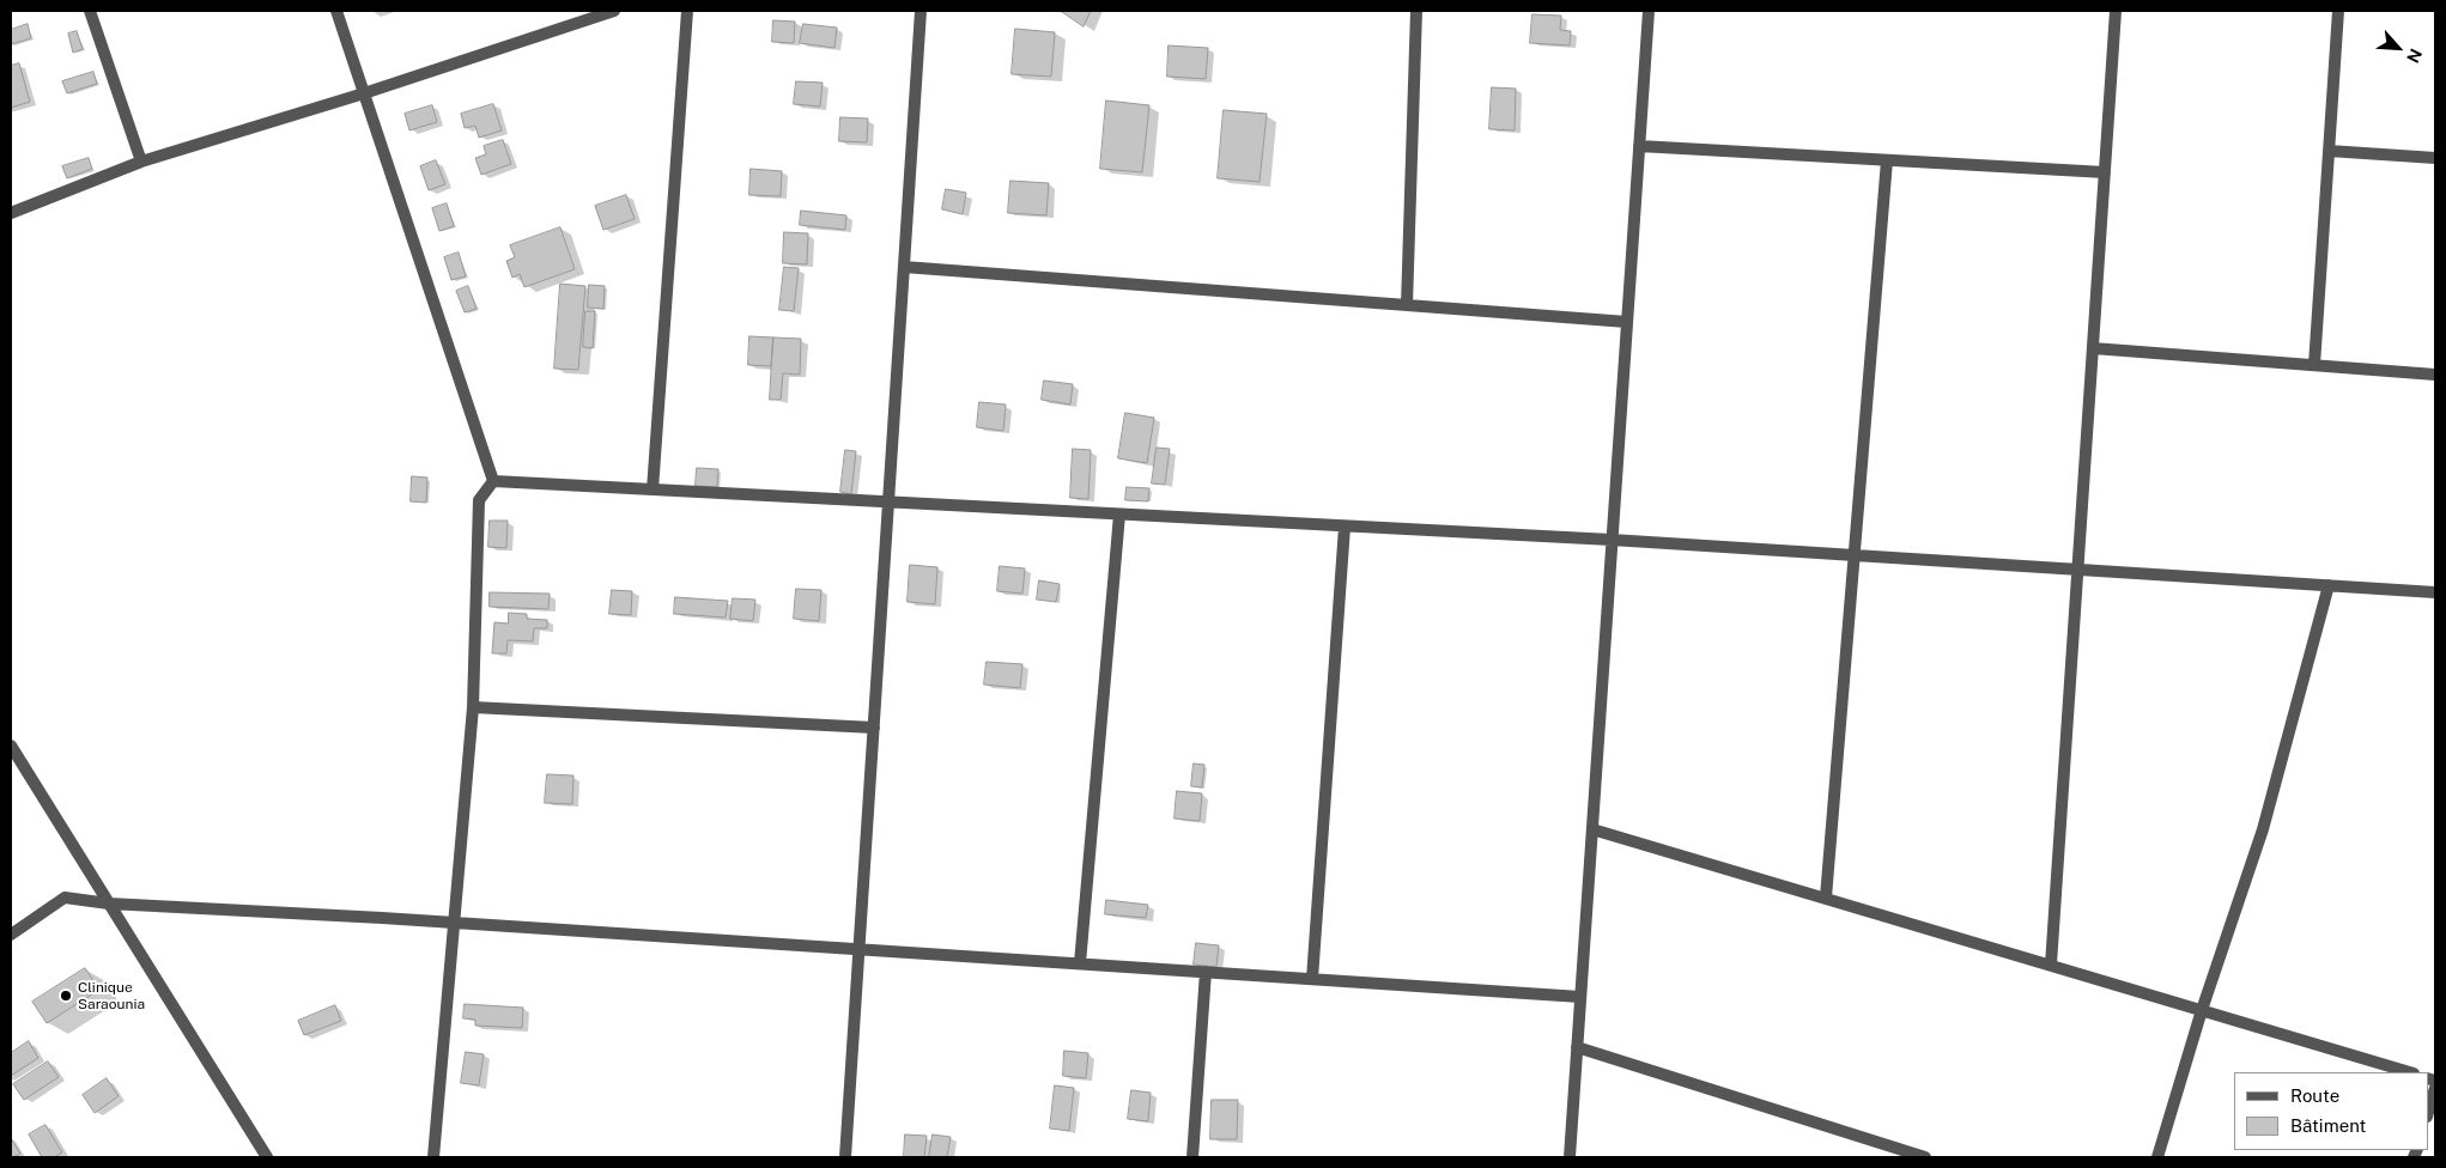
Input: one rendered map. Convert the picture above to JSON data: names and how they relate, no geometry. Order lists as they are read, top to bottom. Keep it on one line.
{"places":["Clinique Saraounia"],"legend":["Route","Bâtiment"],"north":"bottom right"}
